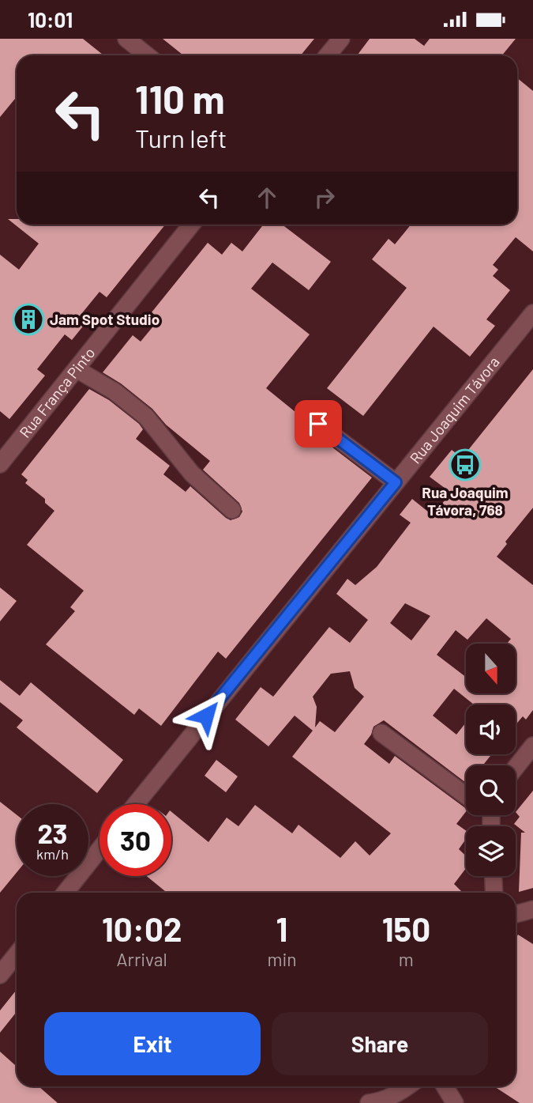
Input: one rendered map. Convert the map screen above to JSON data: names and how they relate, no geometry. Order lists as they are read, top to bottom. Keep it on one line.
{"streets":{"street":["Rua França Pinto","Rua Joaquim Távora"]},"places":{"building":["Jam Spot Studio"],"bus stop":["Rua Joaquim Távora, 768"]},"north":"bottom","page":{"status":"10:01","turn":["110 m","Turn left"],"speed":"23 km/h","limit":"30","eta":["10:02","Arrival","1","min","150","m"],"buttons":["Exit","Share"]}}
